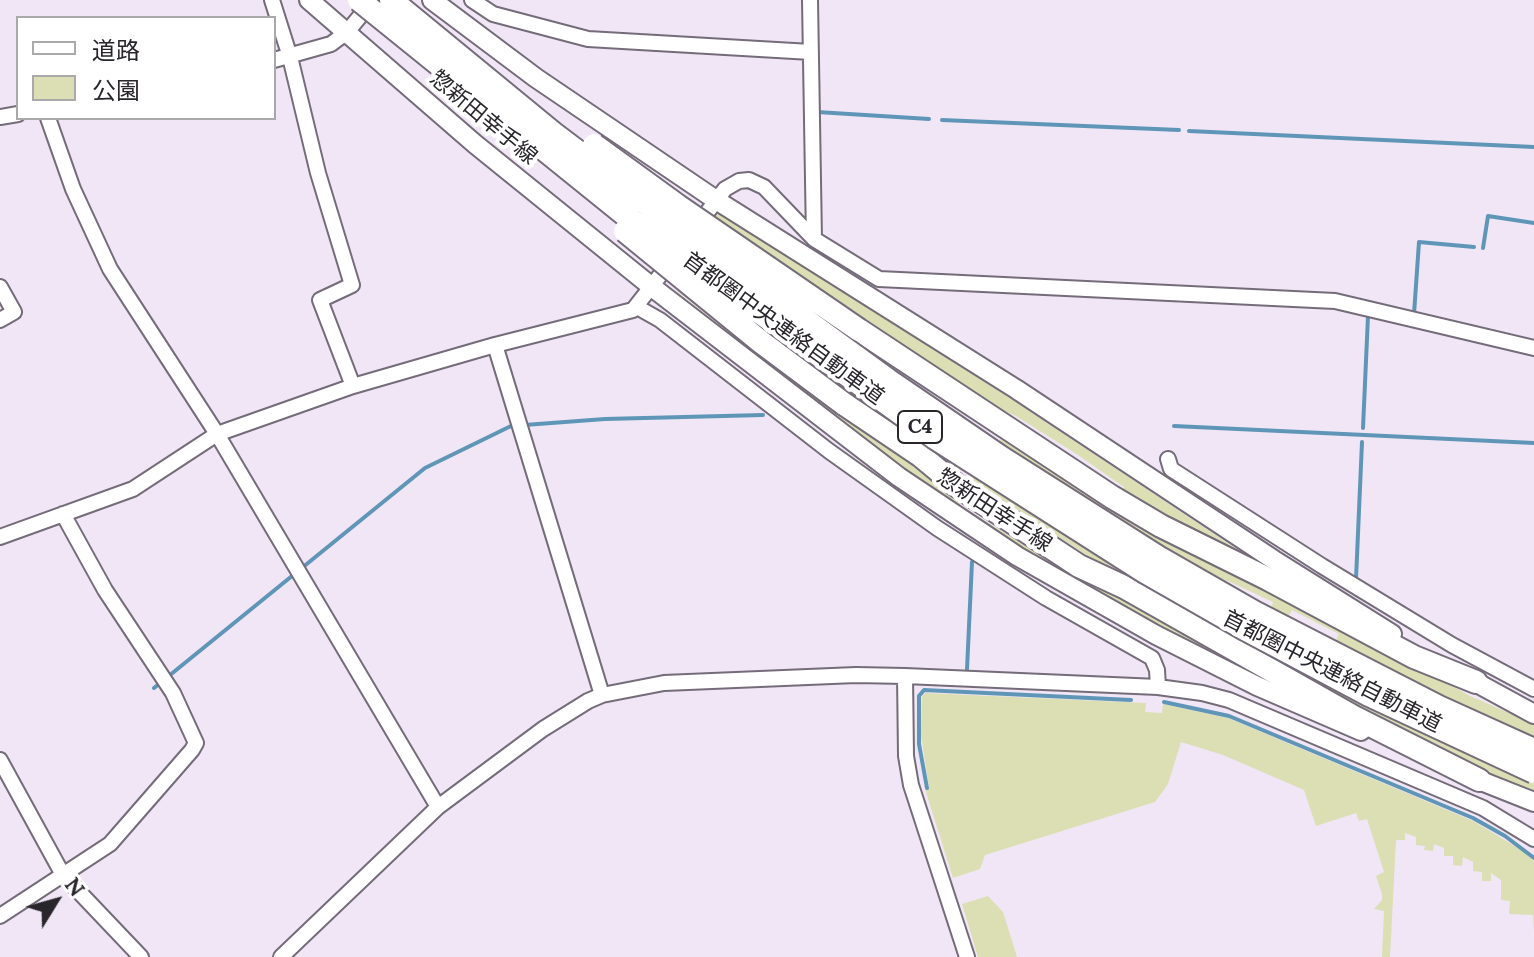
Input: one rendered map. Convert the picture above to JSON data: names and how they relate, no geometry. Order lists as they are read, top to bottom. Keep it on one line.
{"streets":{"highway":["首都圏中央連絡自動車道","C4"],"main road":["惣新田幸手線"]},"legend":["道路","公園"],"north":"top right"}
